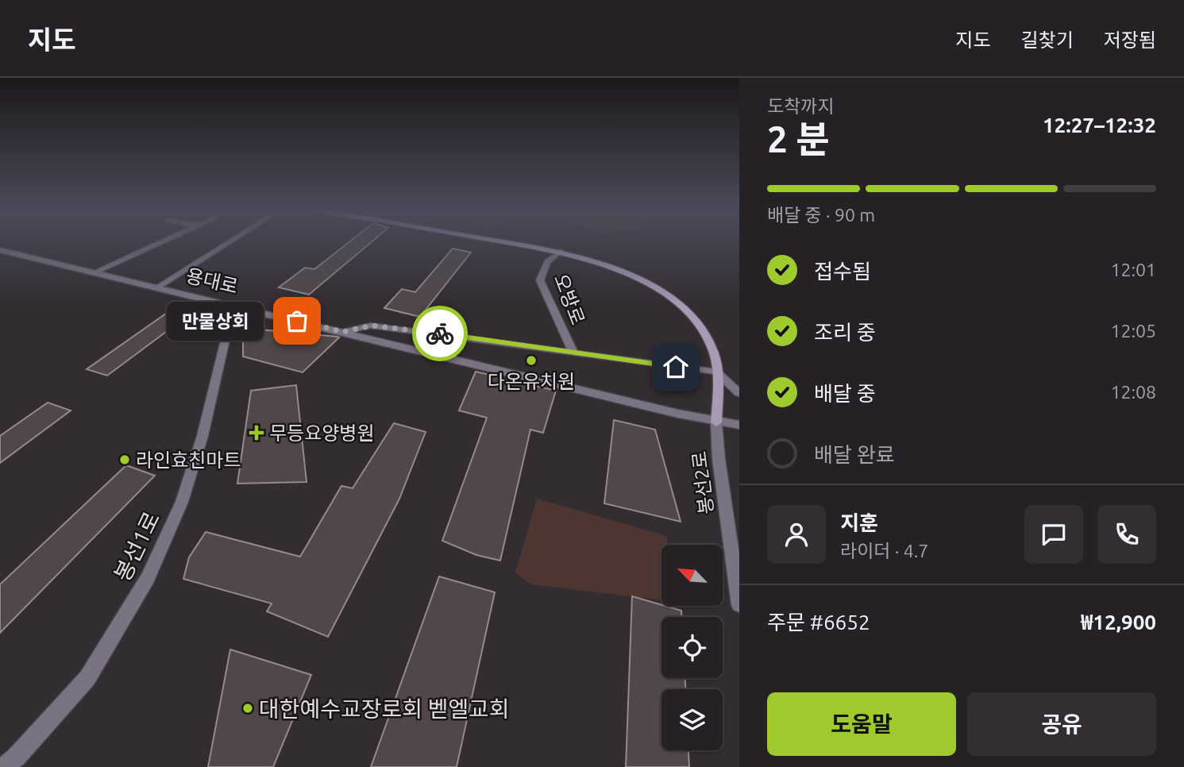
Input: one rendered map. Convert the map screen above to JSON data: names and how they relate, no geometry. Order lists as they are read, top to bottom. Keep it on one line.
{"streets":{"main road":["오방로"],"street":["용대로","봉선2로","봉선1로"]},"crossings":[["용대로","오방로"],["용대로","봉선2로"],["용대로","봉선1로"],["오방로","봉선2로"]],"places":{"other":["만물상회","다온유치원","라인효친마트","대한예수교장로회 벧엘교회"],"health":["무등요양병원"]},"north":"top left","page":{"header":"지도","nav":["지도","길찾기","저장됨"],"heading":["2 분","도착까지","12:27–12:32"],"panel":["지훈","라이더 · 4.7","주문 #6652","₩12,900"],"bar":"배달 중 · 90 m","list":[["접수됨","12:01"],["조리 중","12:05"],["배달 중","12:08"],"배달 완료"],"bubble":"만물상회","buttons":["도움말","공유"]}}
